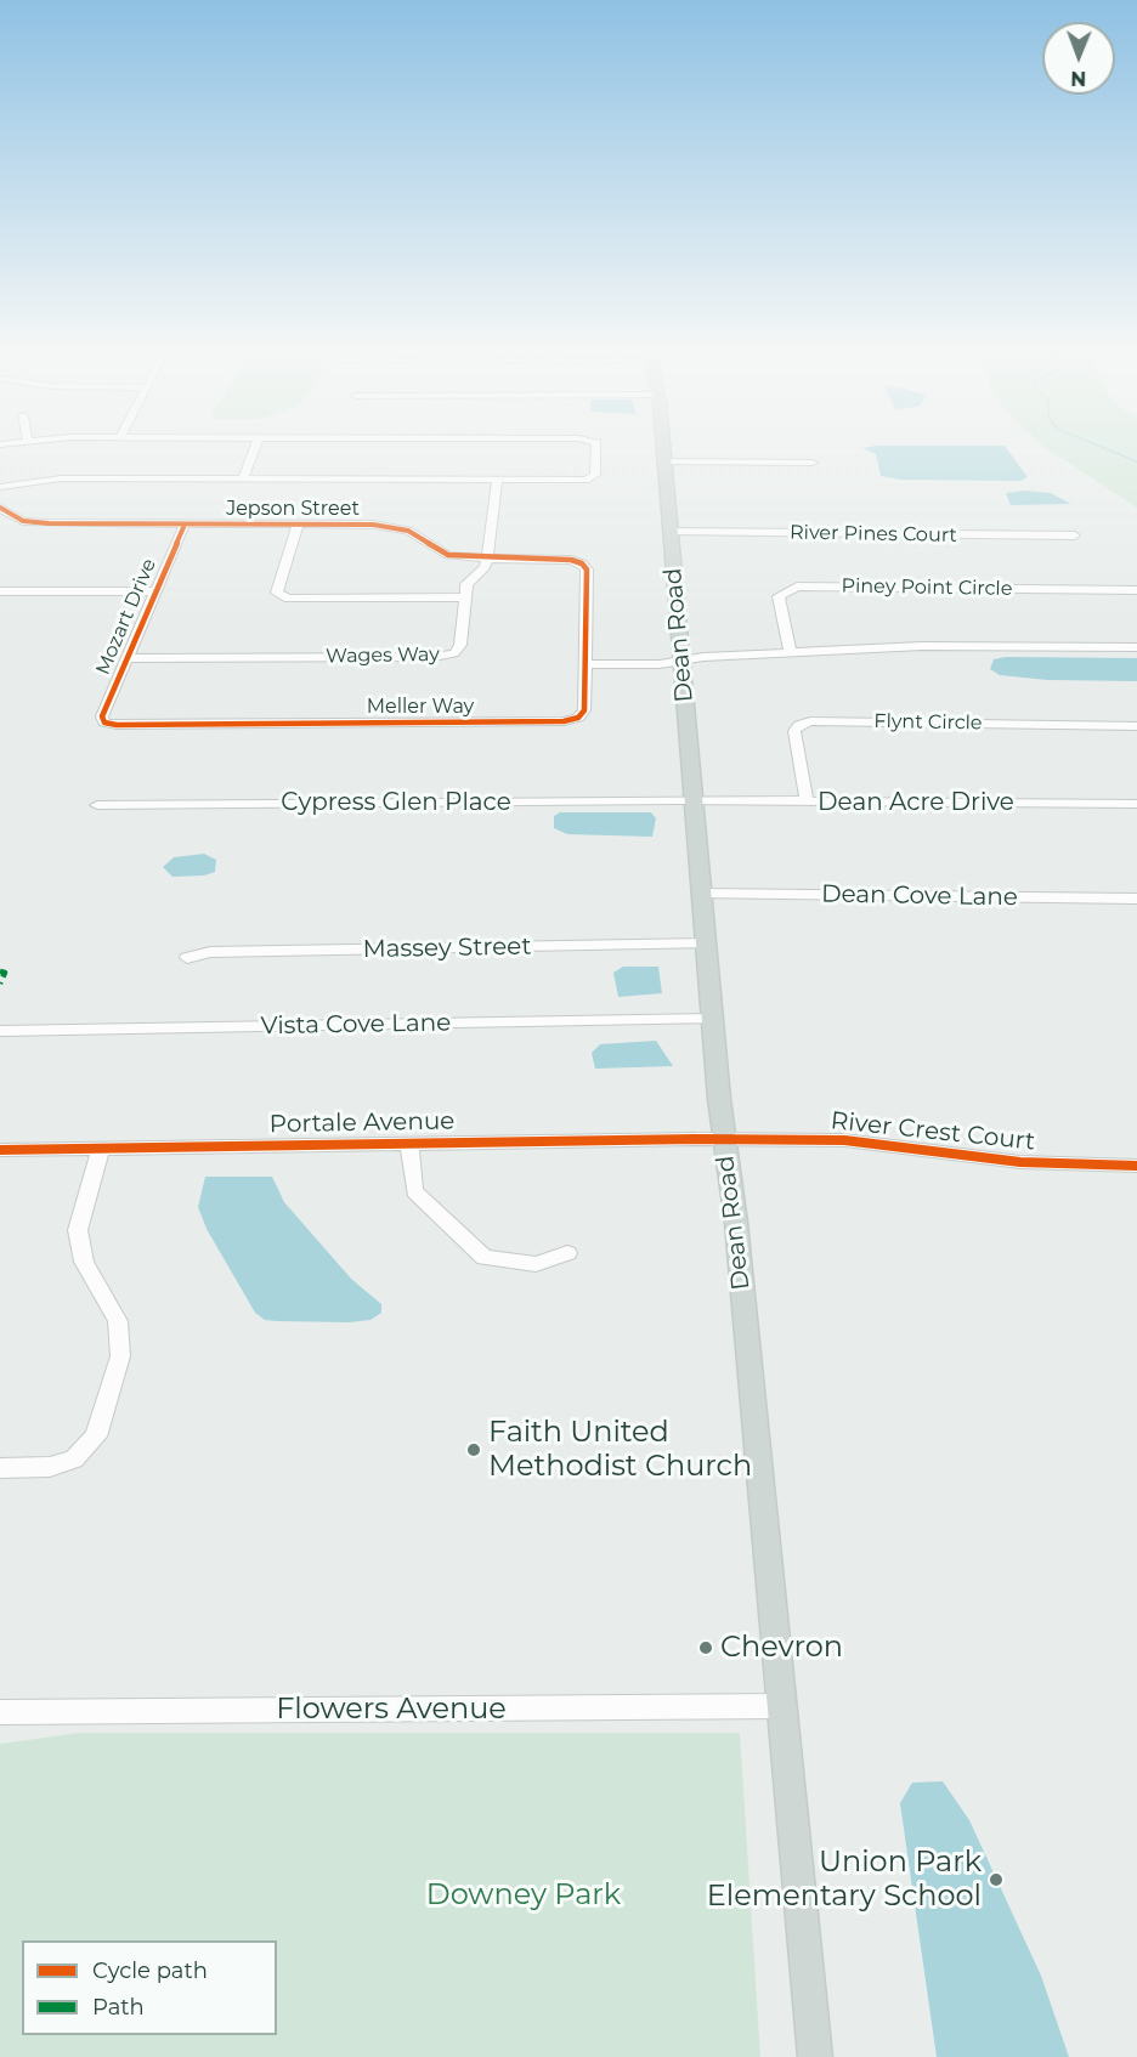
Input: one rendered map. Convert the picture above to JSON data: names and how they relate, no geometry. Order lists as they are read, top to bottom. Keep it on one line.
{"streets":{"main road":["Dean Road"],"street":["Jepson Street","River Pines Court","Piney Point Circle","Mozart Drive","Wages Way","Meller Way","Flynt Circle","Cypress Glen Place","Dean Acre Drive","Dean Cove Lane","Massey Street","Vista Cove Lane","Portale Avenue","River Crest Court","Flowers Avenue"]},"crossings":[["Jepson Street","Mozart Drive"],["Jepson Street","Wages Way"],["Jepson Street","Meller Way"],["River Pines Court","Dean Road"],["Mozart Drive","Wages Way"],["Mozart Drive","Meller Way"],["Dean Road","Cypress Glen Place"],["Dean Road","Dean Acre Drive"],["Dean Road","Dean Cove Lane"],["Dean Road","Massey Street"],["Dean Road","Vista Cove Lane"],["Dean Road","Portale Avenue"],["Dean Road","River Crest Court"],["Dean Road","Flowers Avenue"],["Flynt Circle","Dean Acre Drive"],["Cypress Glen Place","Dean Acre Drive"],["Portale Avenue","River Crest Court"]],"parks":["Downey Park"],"places":["Faith United Methodist Church","Chevron","Union Park Elementary School"],"legend":["Cycle path","Path"],"north":"bottom"}
